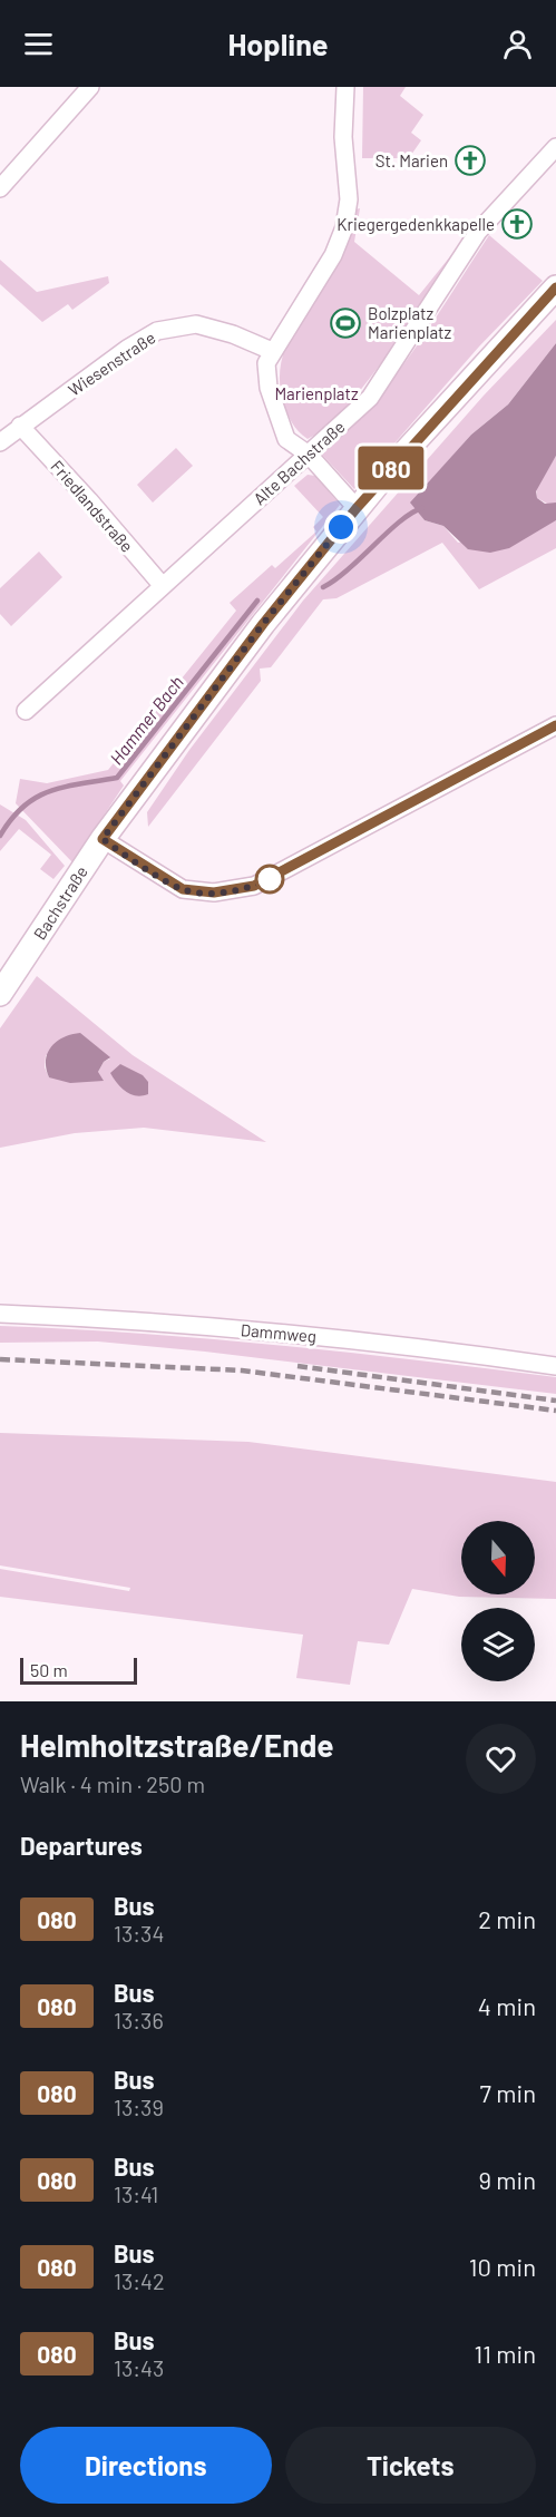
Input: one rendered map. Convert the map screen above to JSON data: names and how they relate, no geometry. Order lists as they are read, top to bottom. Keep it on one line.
{"streets":{"street":["Wiesenstraße","Alte Bachstraße","Friedlandstraße","Bachstraße","Dammweg"]},"crossings":[["Wiesenstraße","Friedlandstraße"],["Alte Bachstraße","Friedlandstraße"]],"water":["Hammer Bach"],"parks":["Marienplatz"],"places":{"church":["St. Marien","Kriegergedenkkapelle"],"sports":["Bolzplatz Marienplatz"]},"lines":["bus line 080"],"scale_bar":"50 m","north":"bottom","page":{"header":"Hopline","on_map":"080","scale":"50 m","heading":[["Helmholtzstraße/Ende","Walk · 4 min · 250 m"],"Departures"],"list":[{"mark":"080","name":"Bus","note":"13:34","value":"2 min"},{"mark":"080","name":"Bus","note":"13:36","value":"4 min"},{"mark":"080","name":"Bus","note":"13:39","value":"7 min"},{"mark":"080","name":"Bus","note":"13:41","value":"9 min"},{"mark":"080","name":"Bus","note":"13:42","value":"10 min"},{"mark":"080","name":"Bus","note":"13:43","value":"11 min"}],"buttons":["Directions","Tickets"]}}
